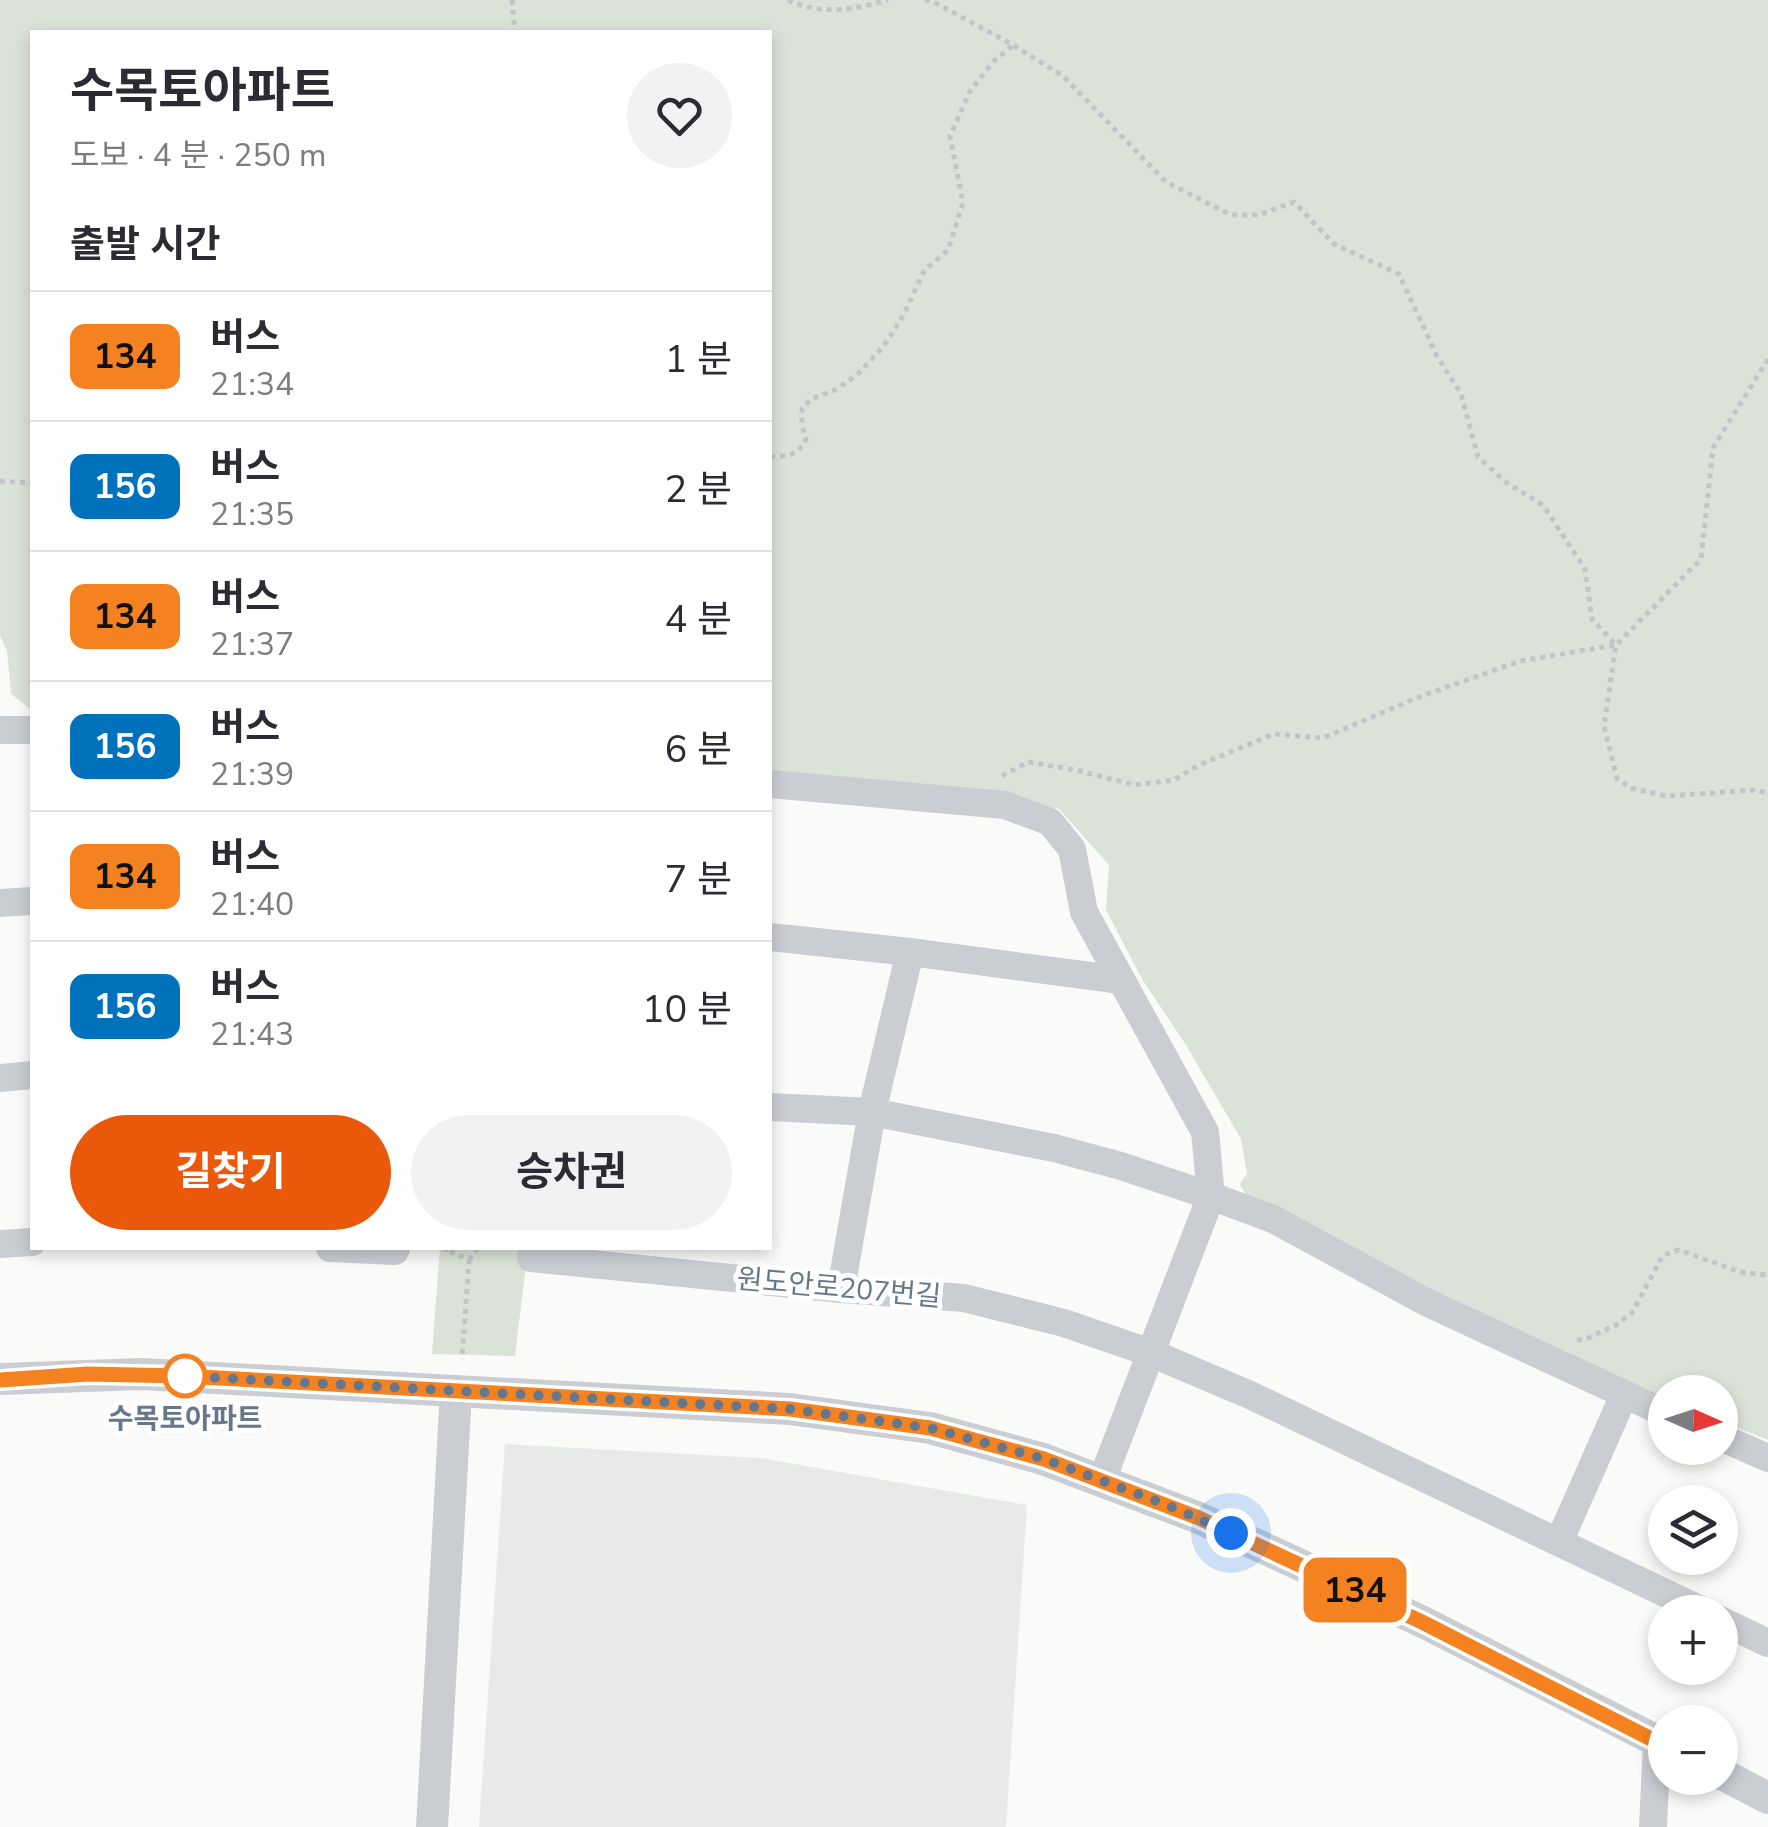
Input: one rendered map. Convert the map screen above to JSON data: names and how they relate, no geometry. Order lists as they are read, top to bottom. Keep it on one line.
{"streets":{"street":["원도안로207번길"]},"places":["수목토아파트"],"lines":["bus line 134"],"north":"right","page":{"on_map":"134","heading":[["수목토아파트","도보 · 4 분 · 250 m"],"출발 시간"],"list":[{"mark":"134","name":"버스","note":"21:34","value":"1 분"},{"mark":"156","name":"버스","note":"21:35","value":"2 분"},{"mark":"134","name":"버스","note":"21:37","value":"4 분"},{"mark":"156","name":"버스","note":"21:39","value":"6 분"},{"mark":"134","name":"버스","note":"21:40","value":"7 분"},{"mark":"156","name":"버스","note":"21:43","value":"10 분"}],"buttons":["길찾기","승차권"],"map_buttons":["+","−"]}}
